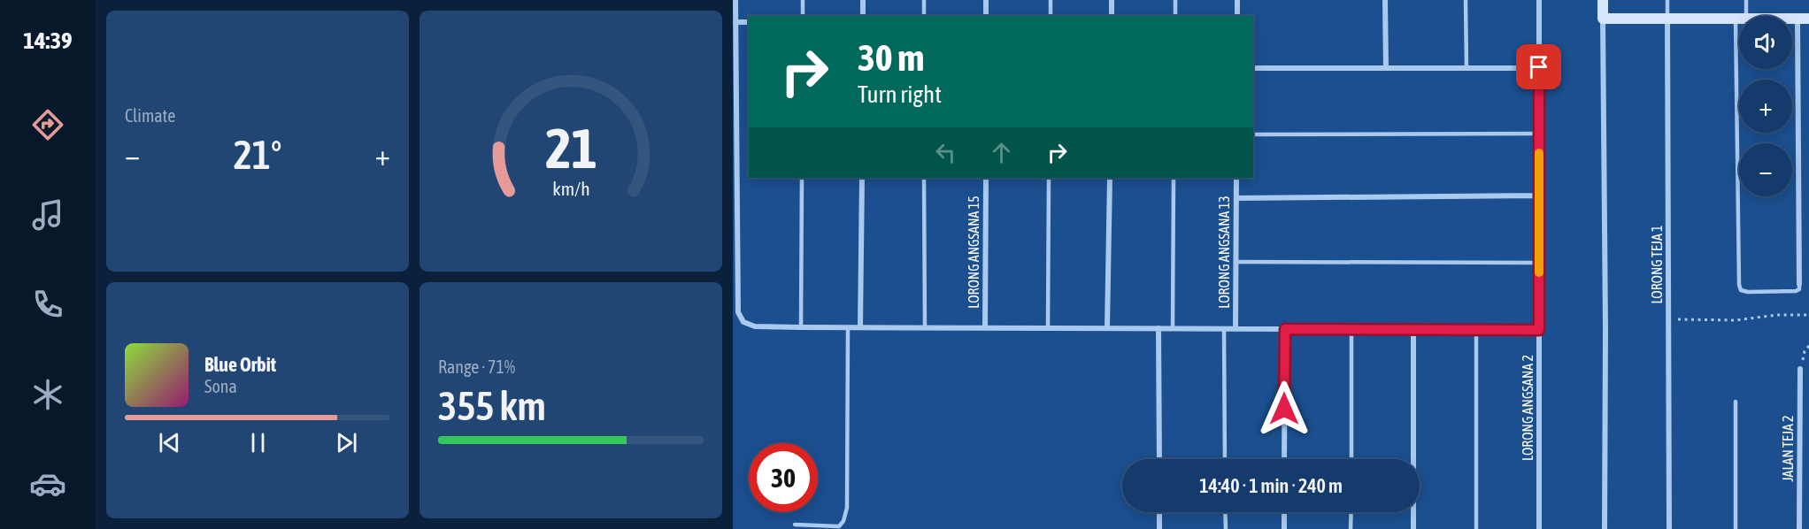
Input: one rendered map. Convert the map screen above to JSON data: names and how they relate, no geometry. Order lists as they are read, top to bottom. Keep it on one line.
{"streets":{"street":["LORONG ANGSANA 15","LORONG ANGSANA 13","LORONG TEJA 1","LORONG ANGSANA 2","JALAN TEJA 2"]},"page":{"tabs":"14:39","tile":["Climate",["Range · 71%","355 km"]],"map_buttons":["+","−"],"turn":["30 m","Turn right"],"heat":["−","21°","+"],"song":["Blue Orbit","Sona"],"limit":"30","trip":"14:40 · 1 min · 240 m","gauge":["21","km/h"]}}
